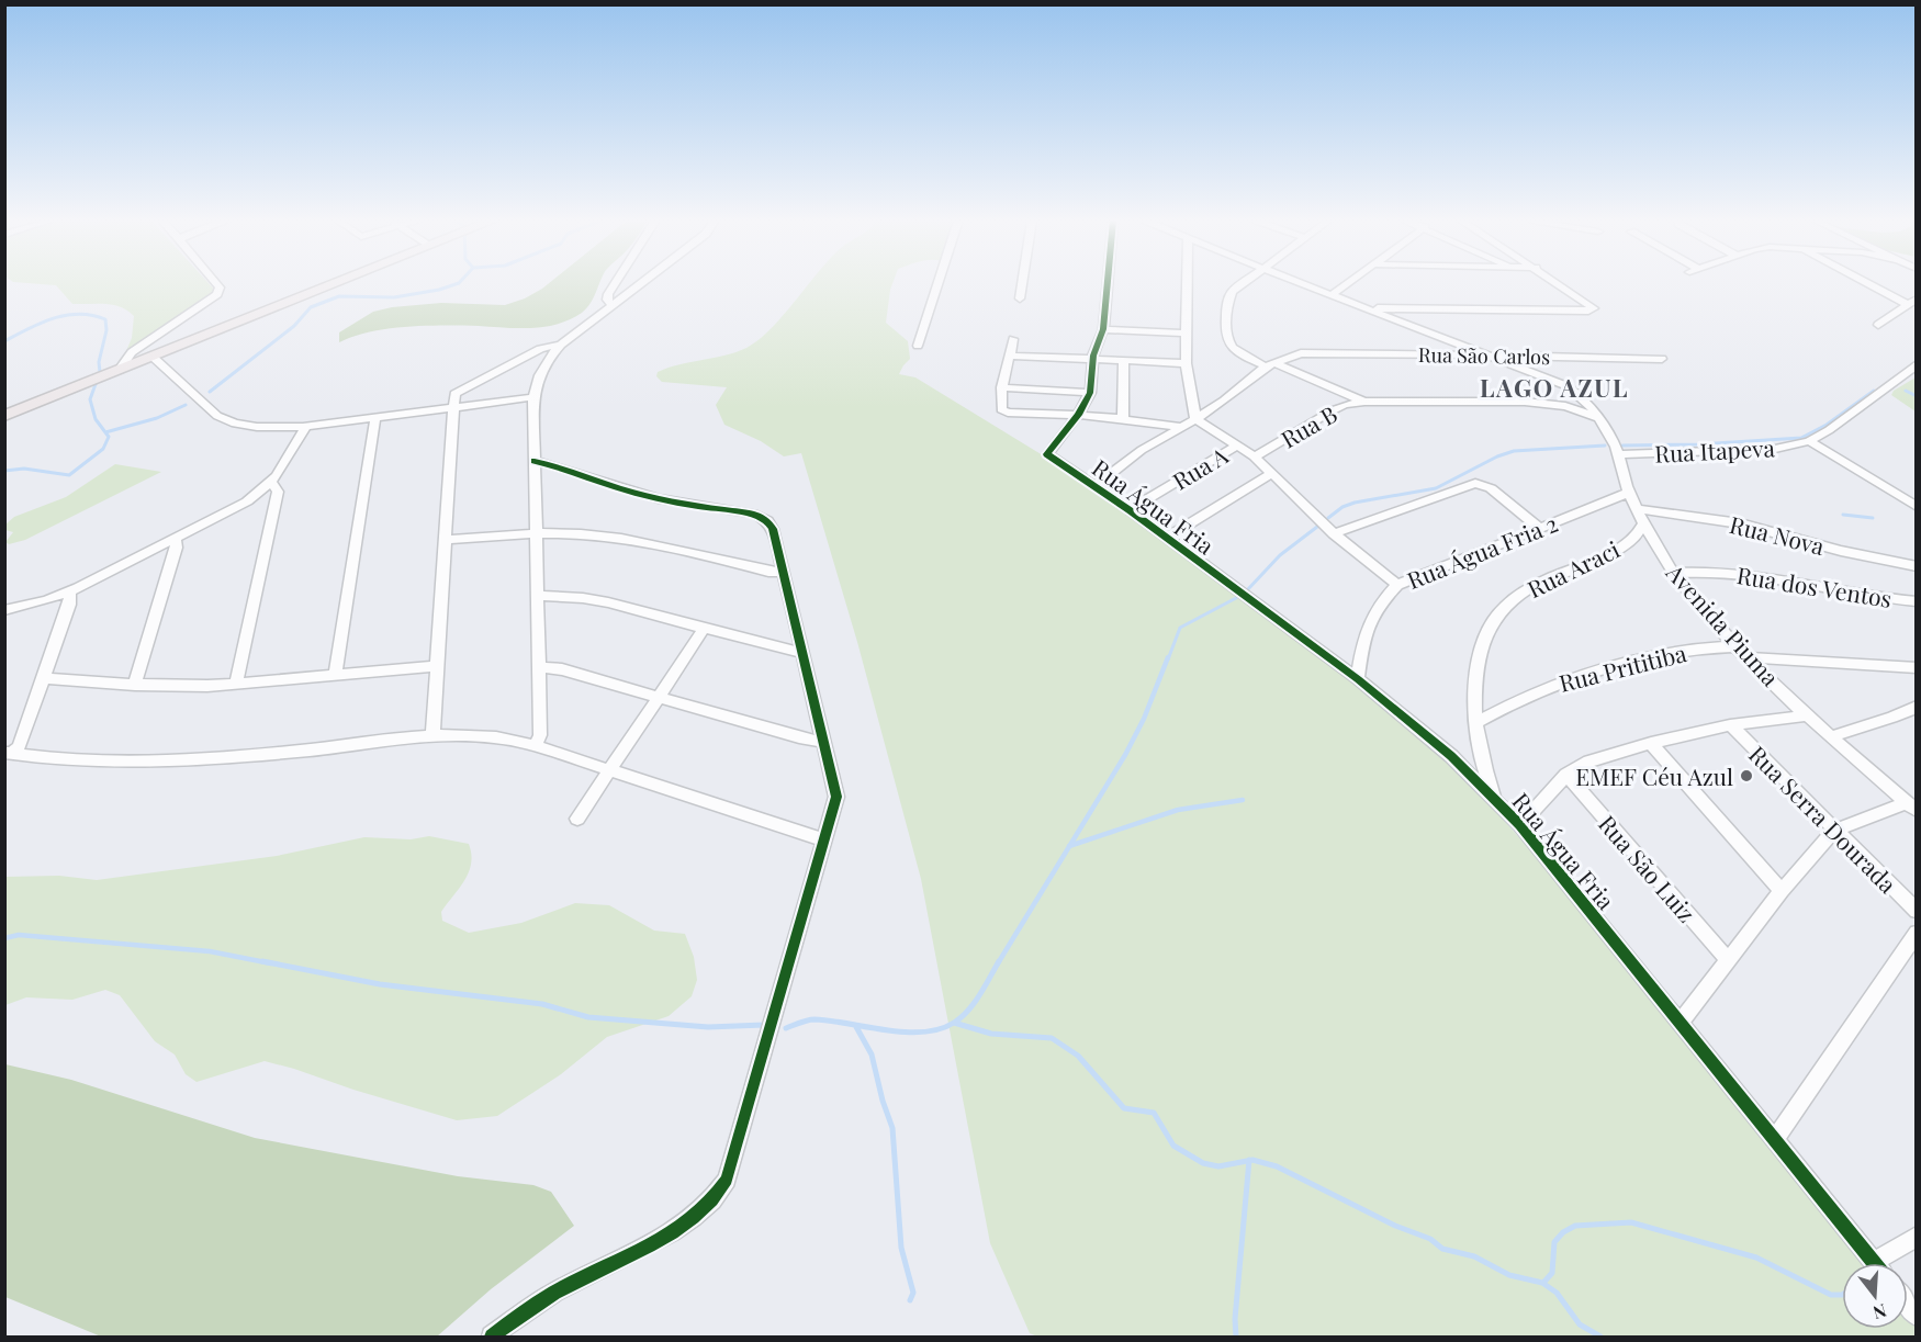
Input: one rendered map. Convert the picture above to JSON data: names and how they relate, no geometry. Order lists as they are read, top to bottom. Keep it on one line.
{"streets":{"street":["Rua São Carlos","Rua B","Rua Itapeva","Rua A","Rua Água Fria","Rua Nova","Rua Água Fria 2","Rua Araci","Rua dos Ventos","Avenida Piuma","Rua Prititiba","Rua Serra Dourada","Rua São Luiz"]},"crossings":[["Rua São Carlos","Avenida Piuma"],["Rua B","Rua Água Fria"],["Rua Itapeva","Avenida Piuma"],["Rua A","Rua Água Fria"],["Rua Água Fria","Rua Água Fria 2"],["Rua Água Fria","Rua Araci"],["Rua Nova","Avenida Piuma"],["Rua Água Fria 2","Avenida Piuma"],["Rua Araci","Avenida Piuma"],["Rua Araci","Rua Prititiba"],["Rua dos Ventos","Avenida Piuma"],["Avenida Piuma","Rua Prititiba"]],"districts":["LAGO AZUL"],"places":["EMEF Céu Azul"],"north":"bottom"}
